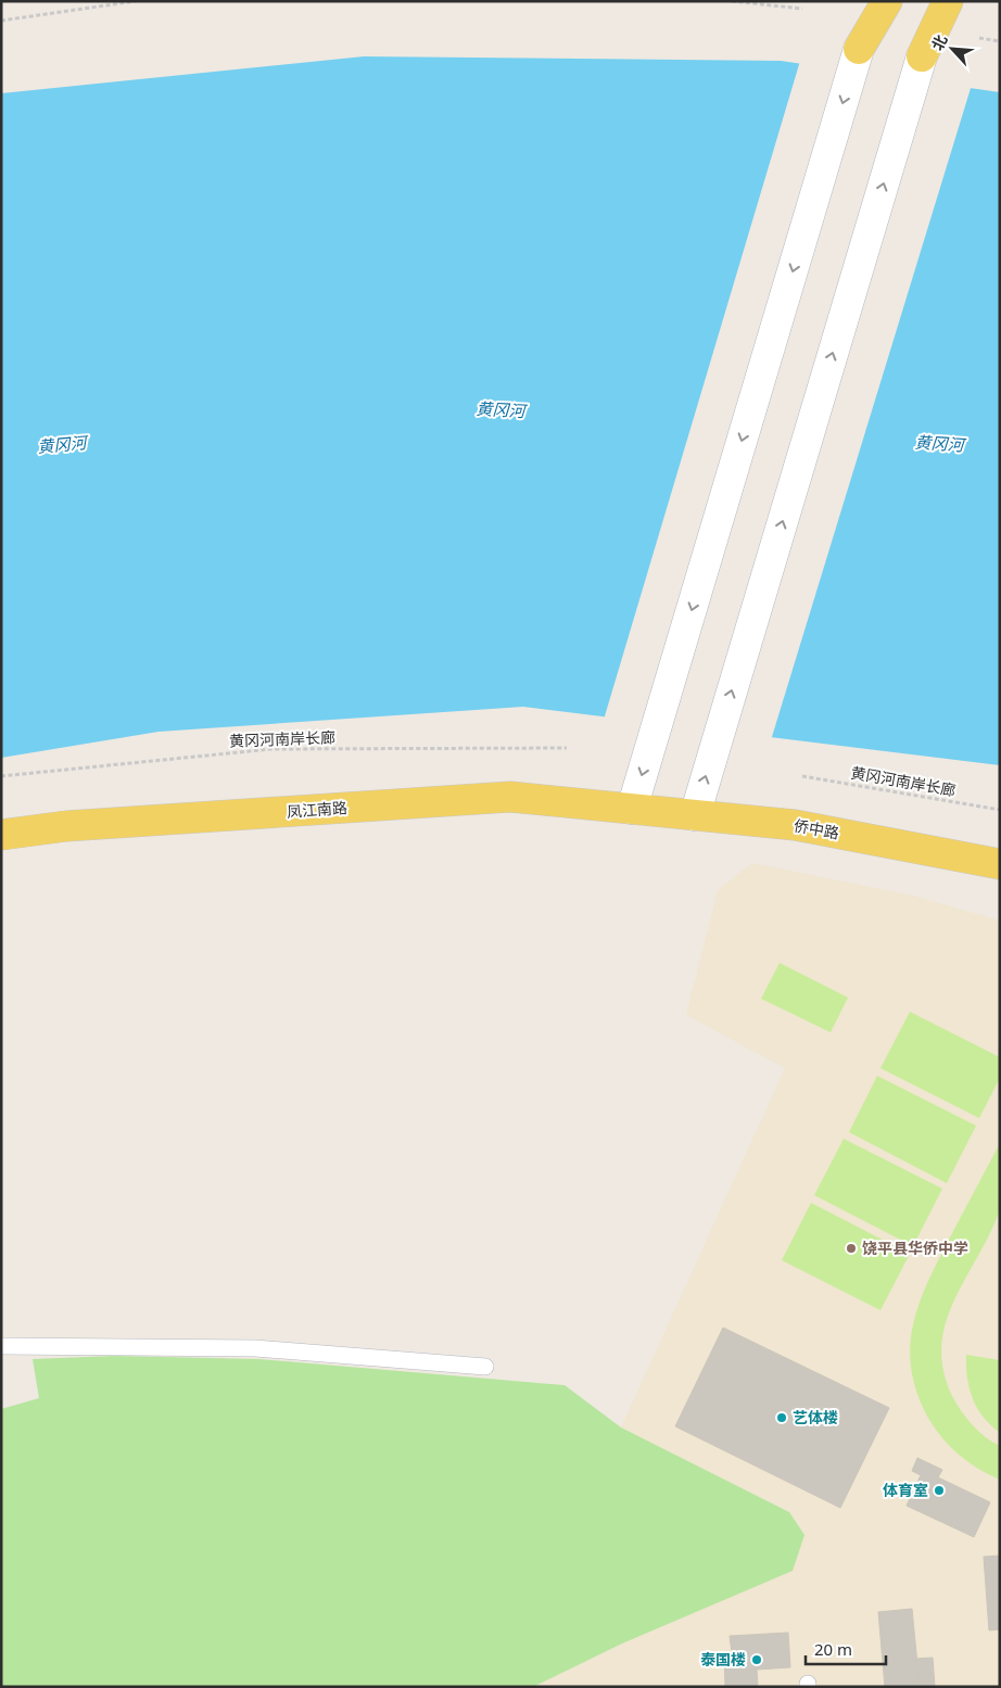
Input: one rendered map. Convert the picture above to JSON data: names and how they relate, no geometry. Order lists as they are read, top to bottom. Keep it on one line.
{"streets":{"main road":["凤江南路","侨中路"],"path":["黄冈河南岸长廊"]},"crossings":[["凤江南路","侨中路"]],"water":["黄冈河"],"places":["饶平县华侨中学","艺体楼","体育室","泰国楼"],"scale_bar":"20 m","north":"top left"}
